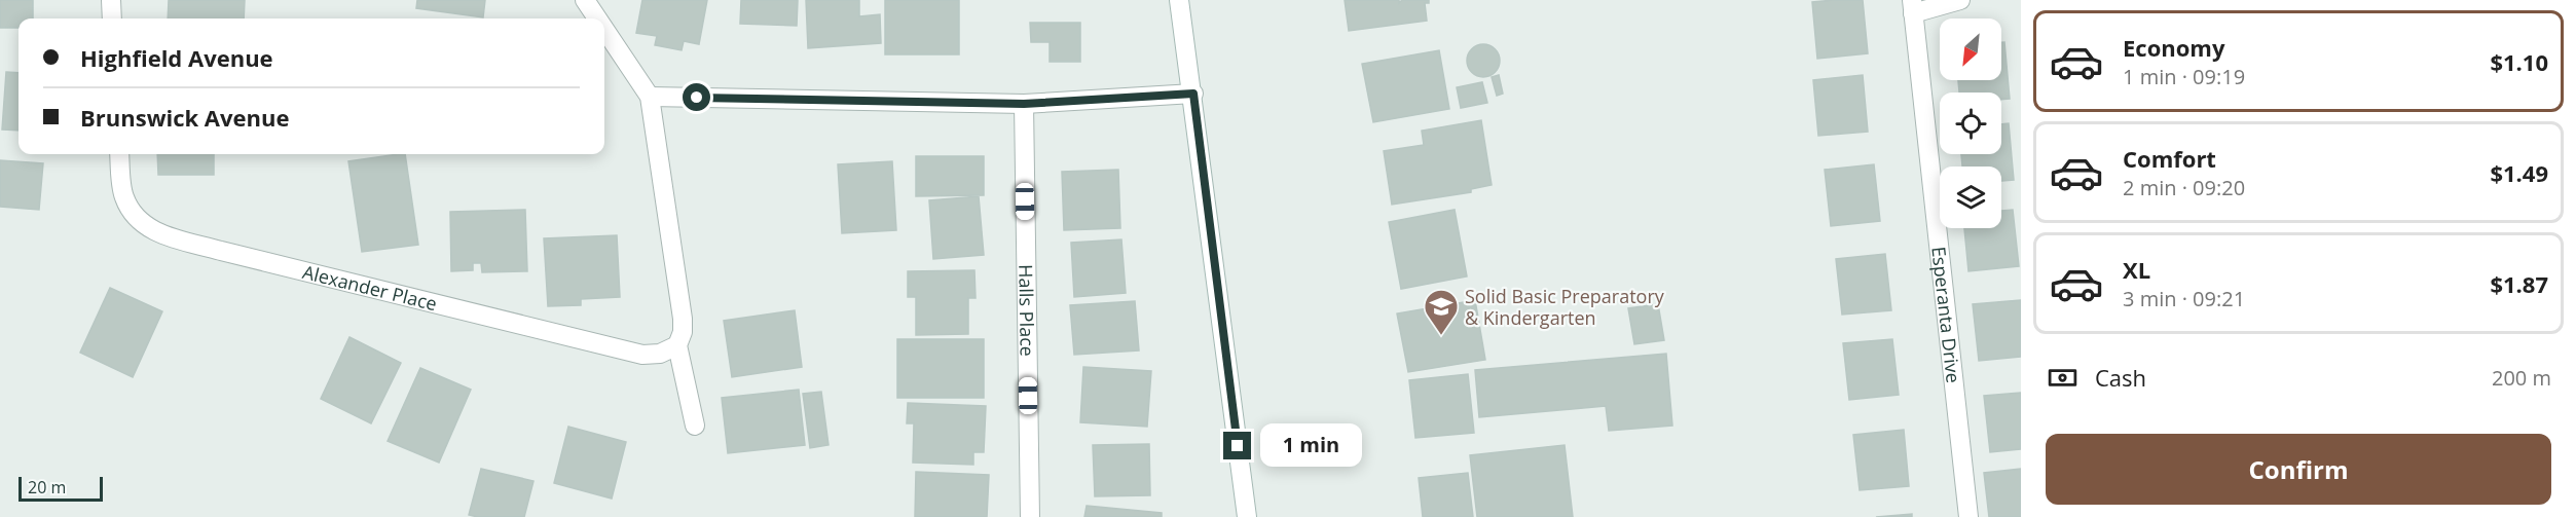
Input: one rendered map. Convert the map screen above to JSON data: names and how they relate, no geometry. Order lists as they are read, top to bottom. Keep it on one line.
{"streets":{"street":["Alexander Place","Halls Place","Esperanta Drive"]},"places":{"school or university":["Solid Basic Preparatory & Kindergarten"]},"scale_bar":"20 m","north":"bottom left","page":{"list":[{"name":"Economy","note":"1 min · 09:19","value":"$1.10"},{"name":"Comfort","note":"2 min · 09:20","value":"$1.49"},{"name":"XL","note":"3 min · 09:21","value":"$1.87"}],"banner":["Highfield Avenue","Brunswick Avenue"],"pay":["Cash","200 m"],"buttons":"Confirm","bubble":"1 min","scale":"20 m"}}
